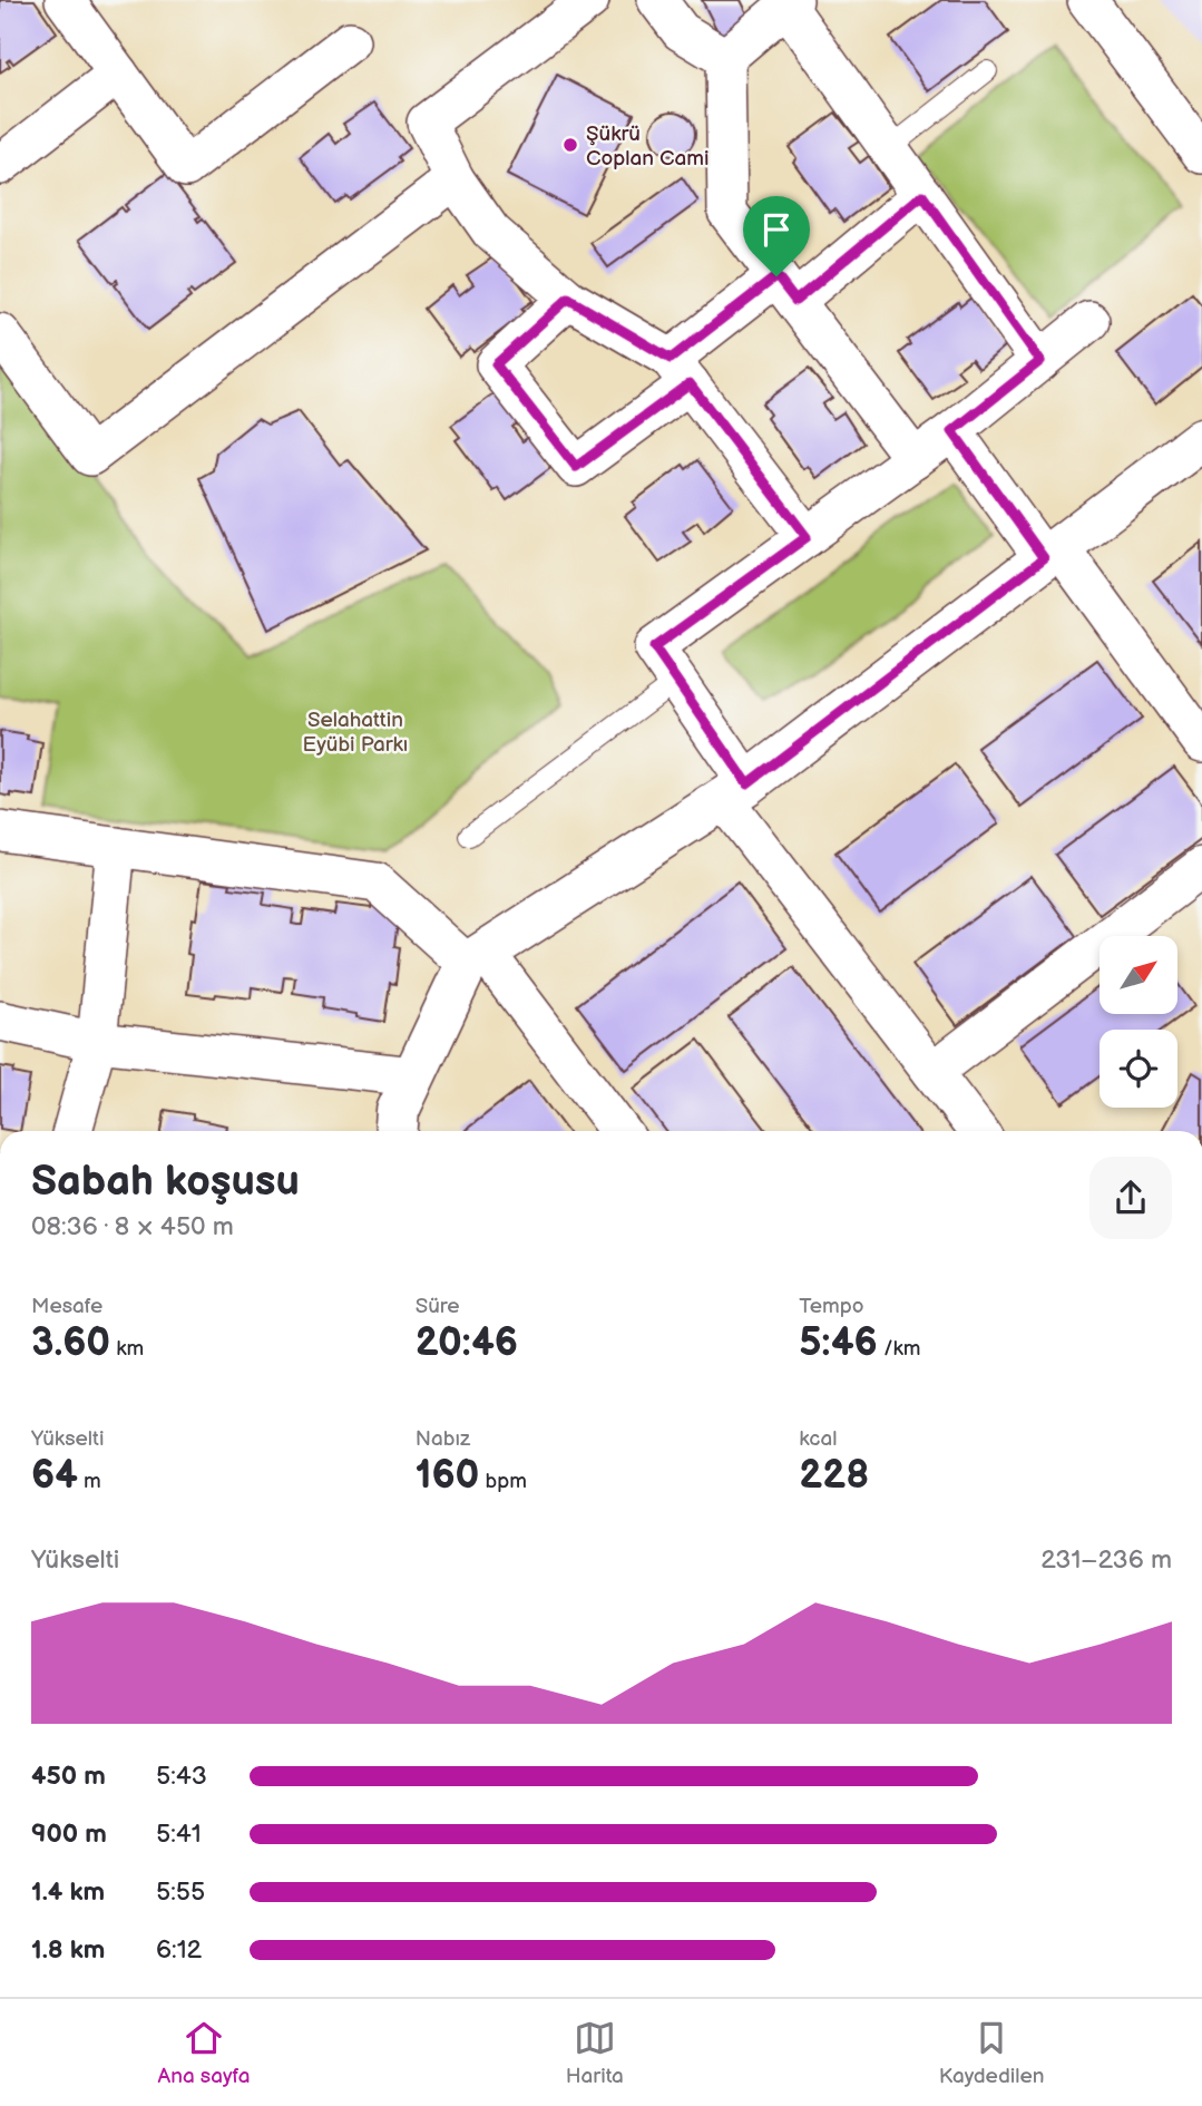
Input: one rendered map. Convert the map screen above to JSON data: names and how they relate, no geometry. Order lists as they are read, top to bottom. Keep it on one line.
{"parks":["Selahattin Eyübi Parkı"],"places":["Şükrü Coplan Cami"],"north":"top right","page":{"heading":["Sabah koşusu","08:36 · 8 × 450 m"],"stats":[["Mesafe","3.60 km"],["Süre","20:46"],["Tempo","5:46 /km"],["Yükselti","64 m"],["Nabız","160 bpm"],["kcal","228"]],"chart":["Yükselti","231–236 m"],"list":[{"name":"450 m","note":"5:43"},{"name":"900 m","note":"5:41"},{"name":"1.4 km","note":"5:55"},{"name":"1.8 km","note":"6:12"}],"tabs":["Ana sayfa","Harita","Kaydedilen"]}}
